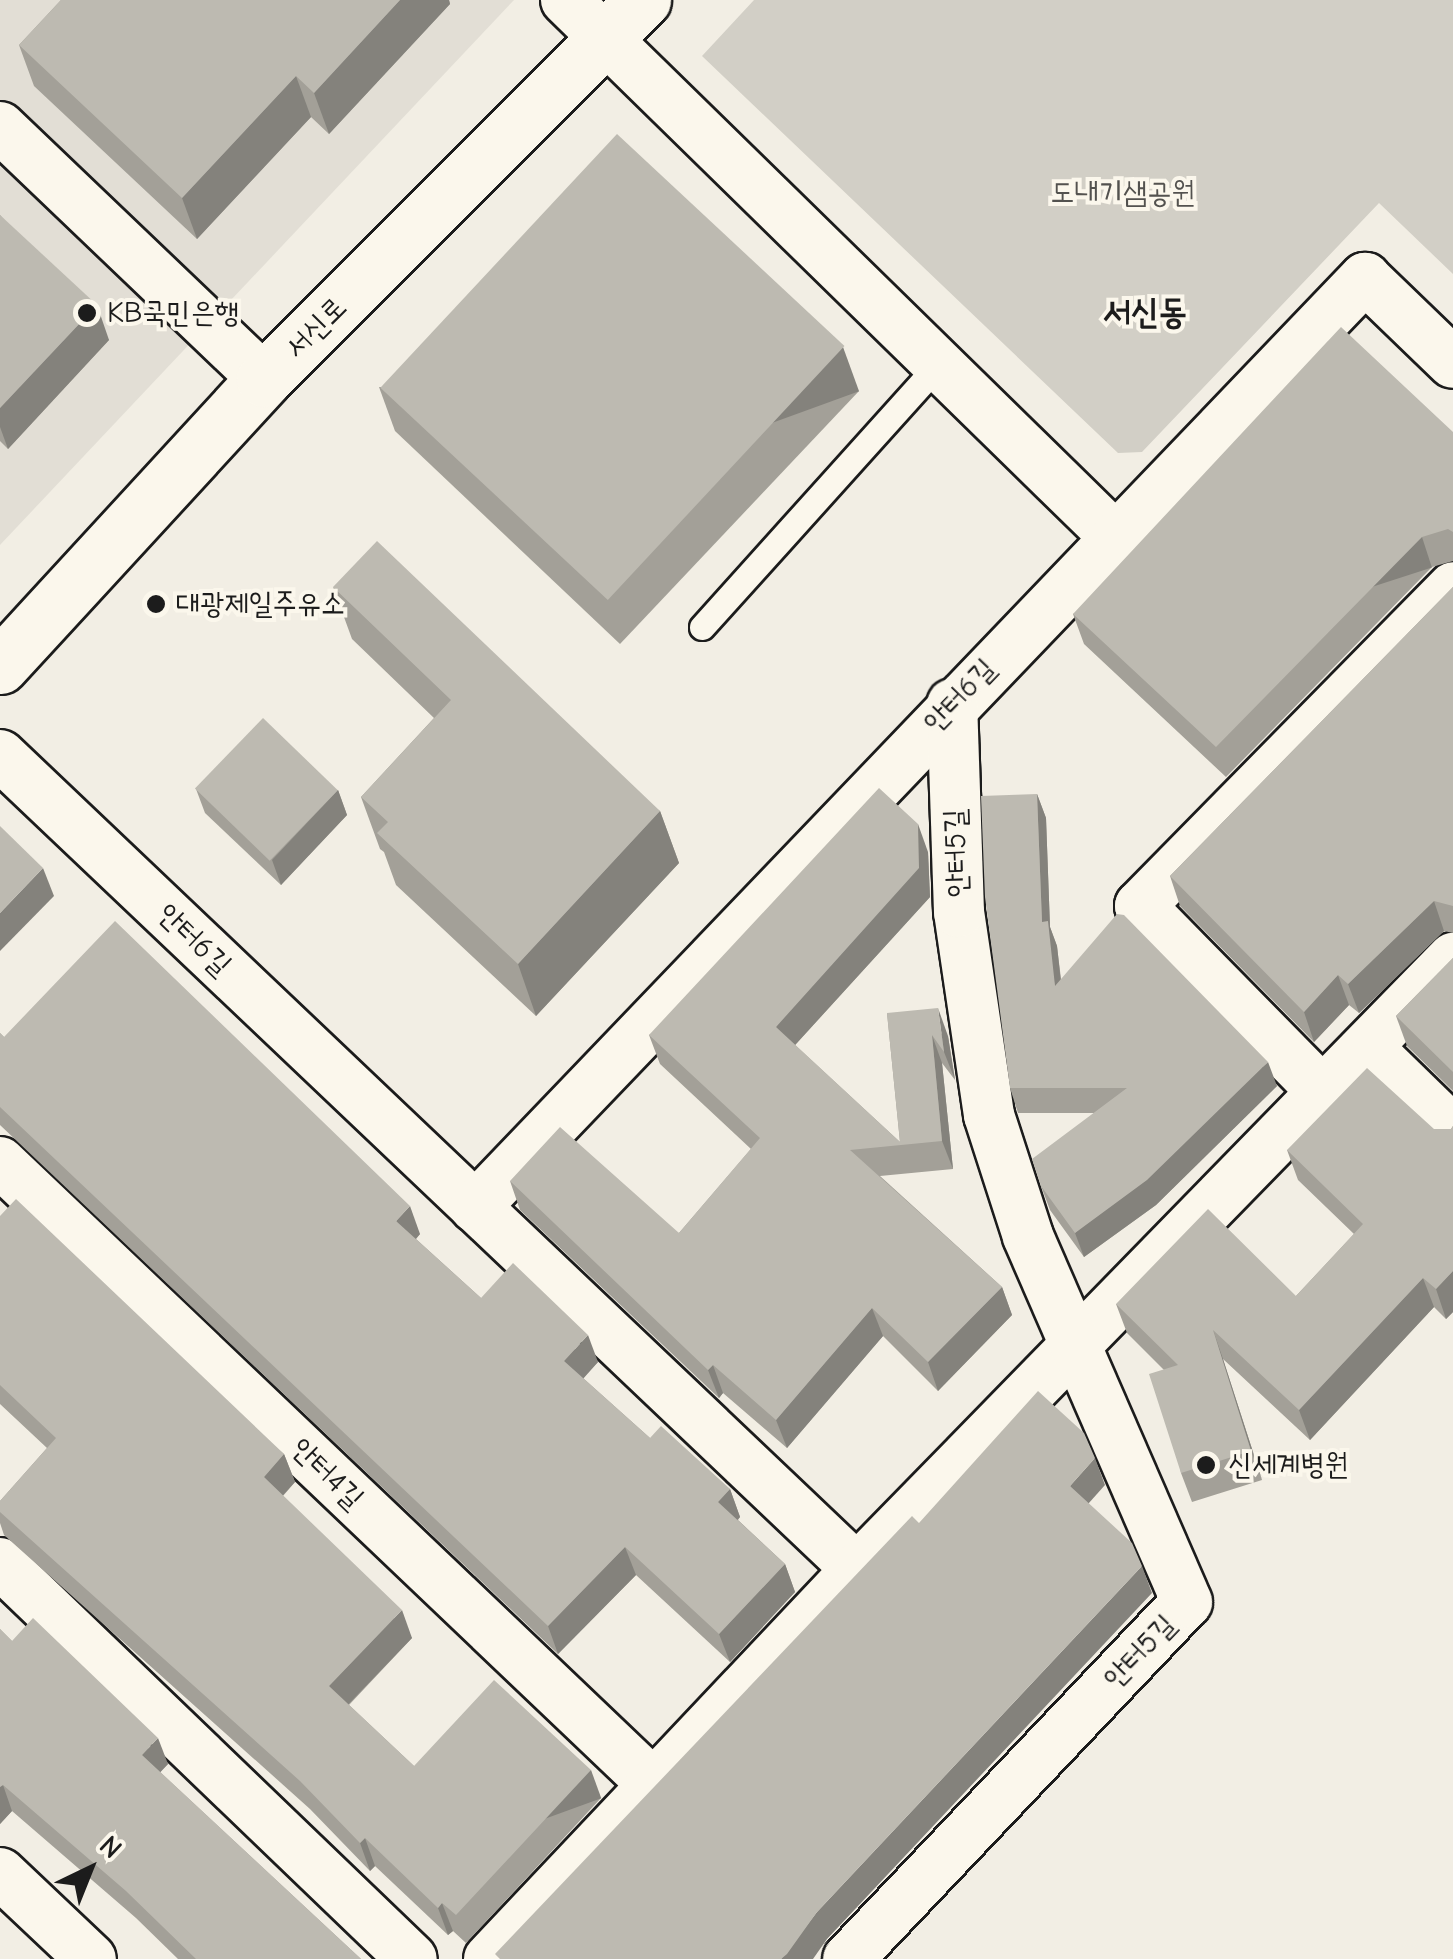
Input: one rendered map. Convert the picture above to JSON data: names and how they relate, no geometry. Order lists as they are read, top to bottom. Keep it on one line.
{"streets":{"street":["서신로","안터6길","안터5길","안터4길"]},"crossings":[["안터6길","안터5길"]],"districts":["서신동"],"parks":["도내기샘공원"],"places":["KB국민은행","대광제일주유소","신세계병원"],"north":"top right"}
